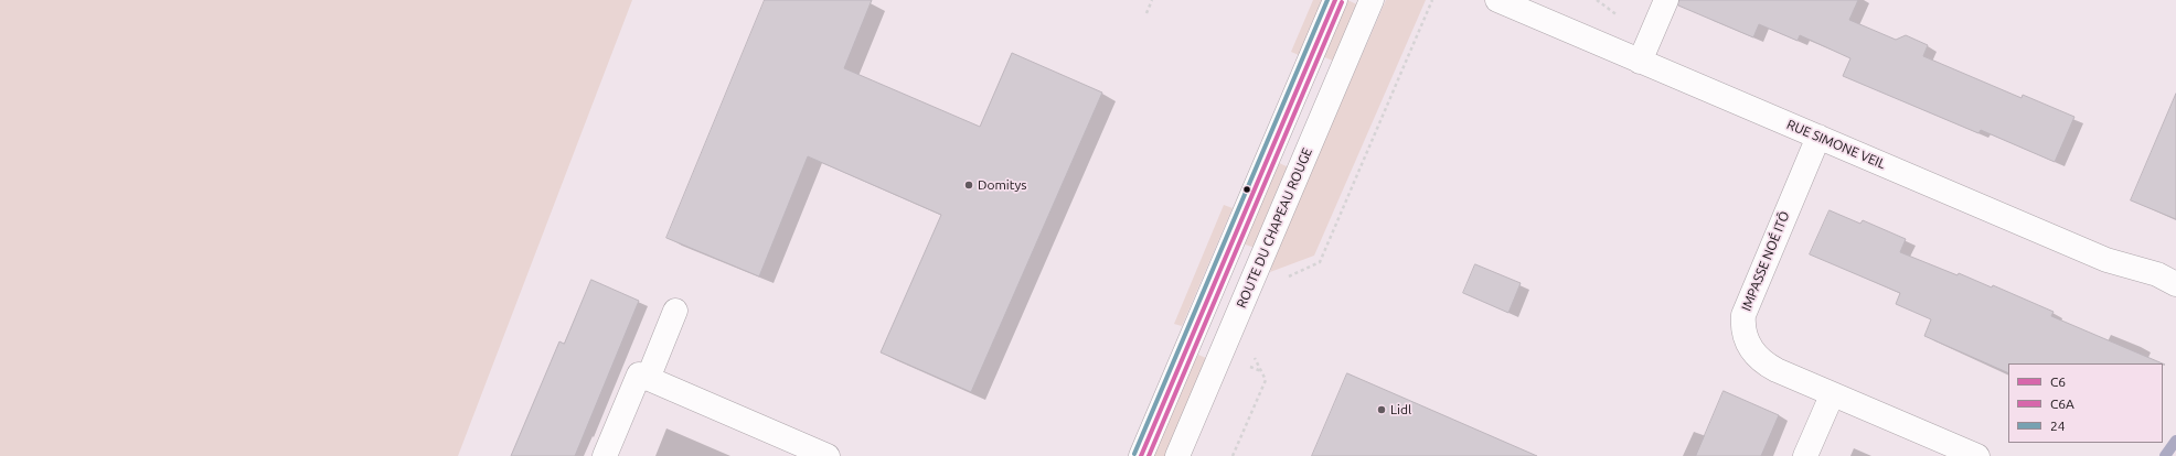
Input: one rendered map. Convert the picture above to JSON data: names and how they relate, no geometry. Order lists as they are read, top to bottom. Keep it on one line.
{"streets":{"street":["RUE SIMONE VEIL","ROUTE DU CHAPEAU ROUGE","IMPASSE NOÉ ITŌ"]},"crossings":[["RUE SIMONE VEIL","IMPASSE NOÉ ITŌ"]],"places":["Domitys","Lidl"],"lines":["transit line C6","transit line 24","transit line C6A"],"legend":["C6","C6A","24"]}
